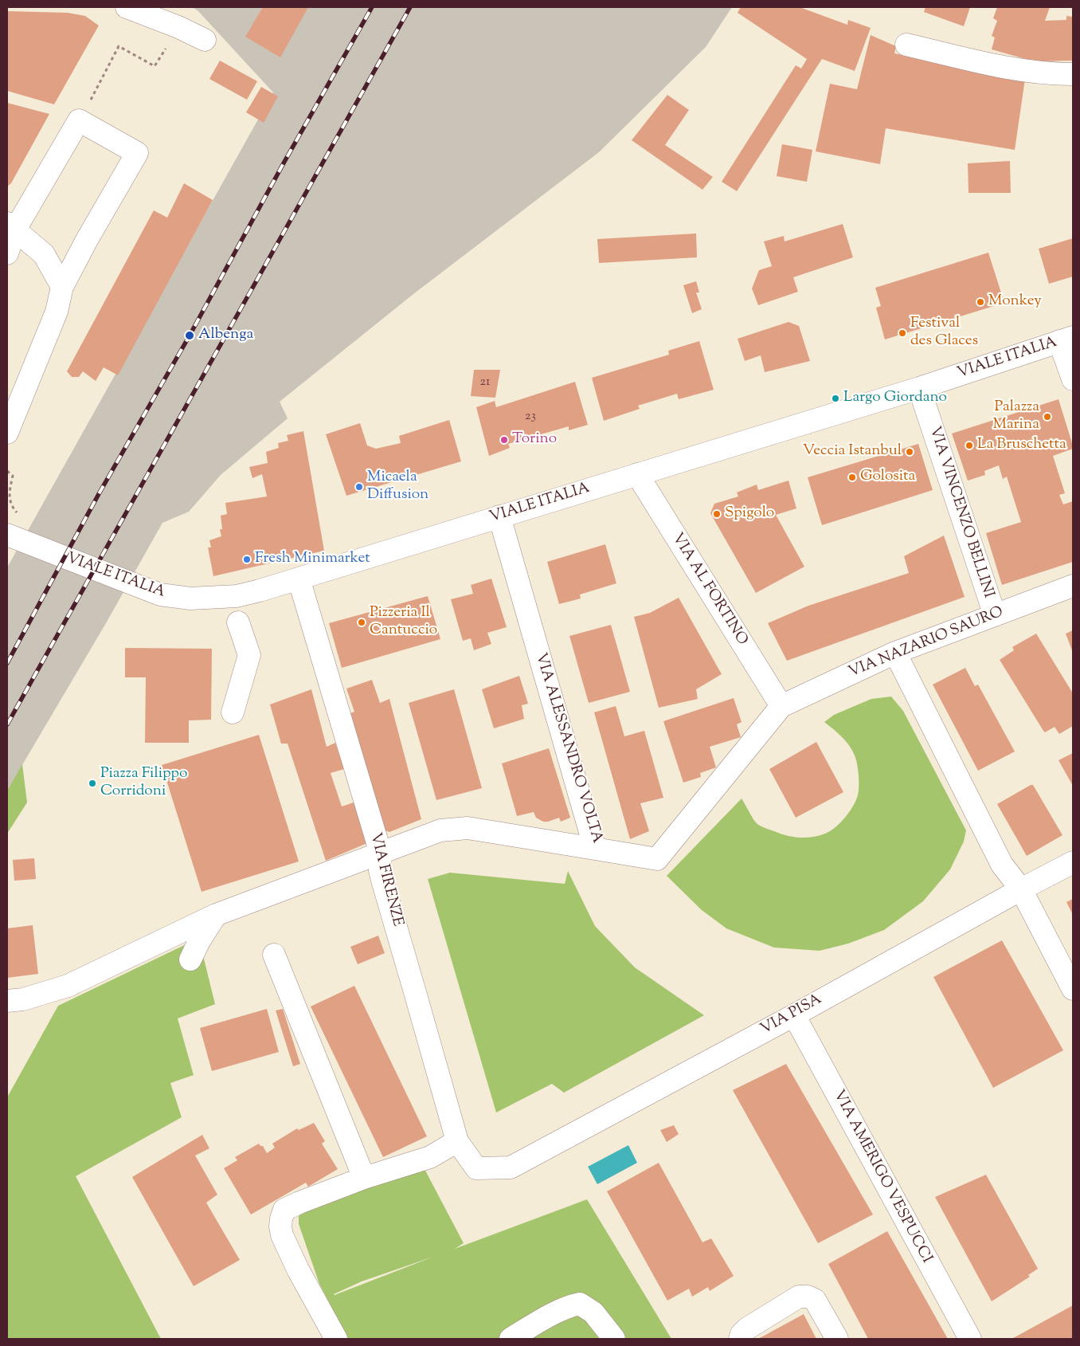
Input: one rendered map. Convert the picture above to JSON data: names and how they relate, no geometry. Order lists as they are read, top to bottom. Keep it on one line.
{"streets":{"street":["VIALE ITALIA","VIA VINCENZO BELLINI","VIA AL FORTINO","VIA NAZARIO SAURO","VIA ALESSANDRO VOLTA","VIA FIRENZE","VIA PISA","VIA AMERIGO VESPUCCI"]},"crossings":[["VIALE ITALIA","VIA VINCENZO BELLINI"],["VIALE ITALIA","VIA AL FORTINO"],["VIALE ITALIA","VIA ALESSANDRO VOLTA"],["VIALE ITALIA","VIA FIRENZE"],["VIA VINCENZO BELLINI","VIA NAZARIO SAURO"],["VIA AL FORTINO","VIA NAZARIO SAURO"],["VIA AL FORTINO","VIA ALESSANDRO VOLTA"],["VIA NAZARIO SAURO","VIA ALESSANDRO VOLTA"],["VIA FIRENZE","VIA PISA"],["VIA PISA","VIA AMERIGO VESPUCCI"]],"places":["Monkey","Festival des Glaces","Albenga","Largo Giordano","Palazza Marina","Torino","La Bruschetta","Veccia Istanbul","Golosita","Micaela Diffusion","Spigolo","Fresh Minimarket","Pizzeria Il Cantuccio","Piazza Filippo Corridoni"],"house_numbers":["21","23"]}
